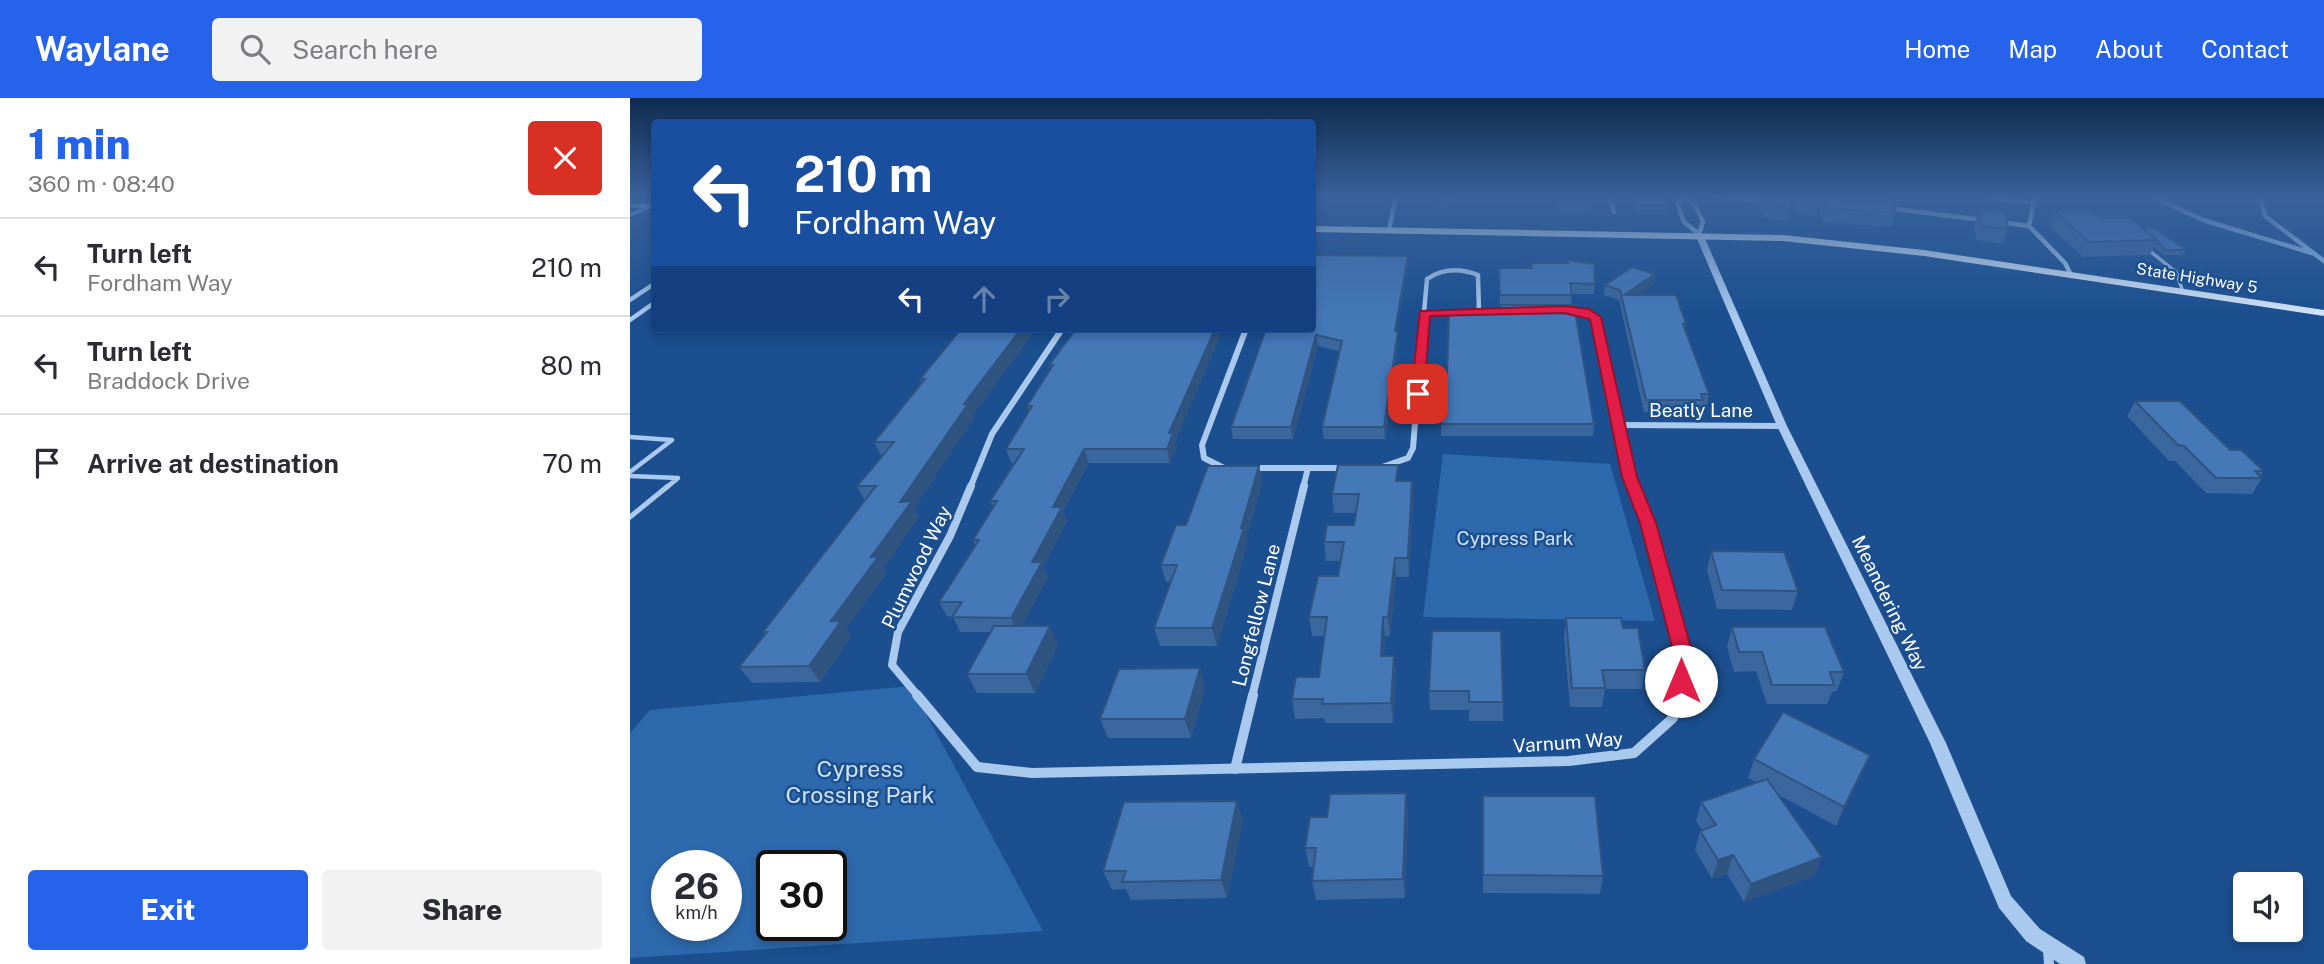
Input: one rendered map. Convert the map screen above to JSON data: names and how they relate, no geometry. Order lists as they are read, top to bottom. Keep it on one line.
{"streets":{"main road":["State Highway 5"],"street":["Beatly Lane","Plumwood Way","Meandering Way","Longfellow Lane","Varnum Way"]},"crossings":[["Beatly Lane","Meandering Way"],["Beatly Lane","Varnum Way"],["Plumwood Way","Longfellow Lane"],["Plumwood Way","Varnum Way"],["Longfellow Lane","Varnum Way"]],"parks":["Cypress Park","Cypress Crossing Park"],"page":{"header":"Waylane","search":"Search here","nav":["Home","Map","About","Contact"],"heading":["1 min","360 m · 08:40"],"turn":["210 m","Fordham Way"],"list":[{"name":"Turn left","note":"Fordham Way","value":"210 m"},{"name":"Turn left","note":"Braddock Drive","value":"80 m"},{"name":"Arrive at destination","value":"70 m"}],"speed":"26 km/h","limit":"30","buttons":["Exit","Share"]}}
